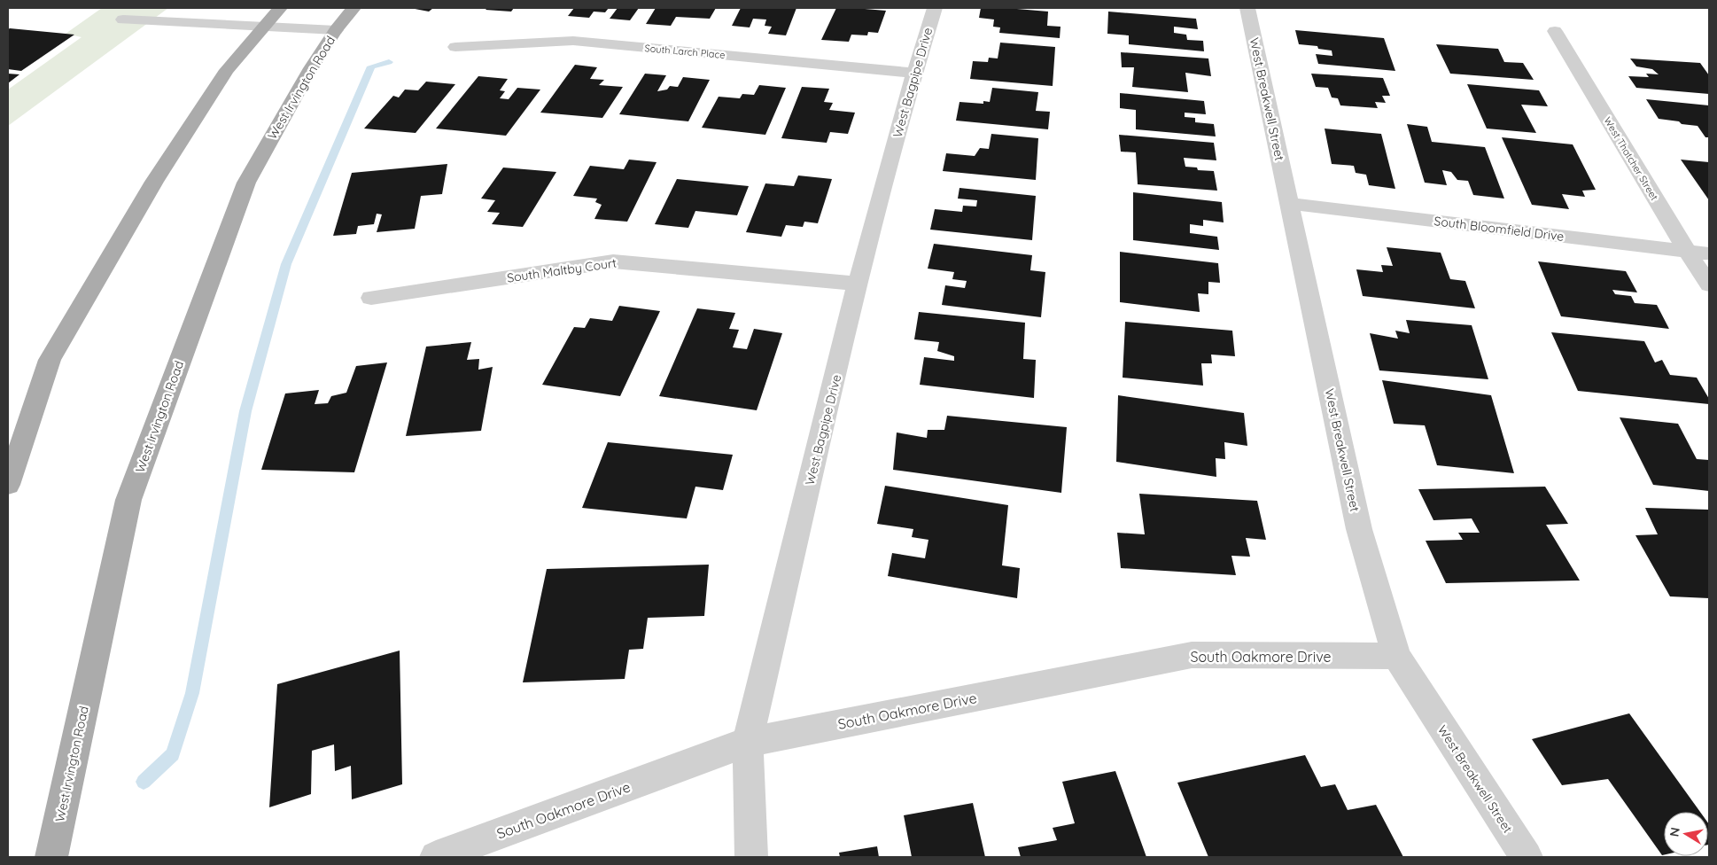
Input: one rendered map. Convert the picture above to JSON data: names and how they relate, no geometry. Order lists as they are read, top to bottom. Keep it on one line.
{"streets":{"main road":["West Irvington Road"],"street":["South Larch Place","West Bagpipe Drive","West Breakwell Street","West Thatcher Street","South Bloomfield Drive","South Maltby Court","South Oakmore Drive"]},"crossings":[["South Larch Place","West Bagpipe Drive"],["West Bagpipe Drive","South Maltby Court"],["West Bagpipe Drive","South Oakmore Drive"],["West Breakwell Street","South Bloomfield Drive"],["West Breakwell Street","South Oakmore Drive"],["West Thatcher Street","South Bloomfield Drive"]],"north":"left"}
